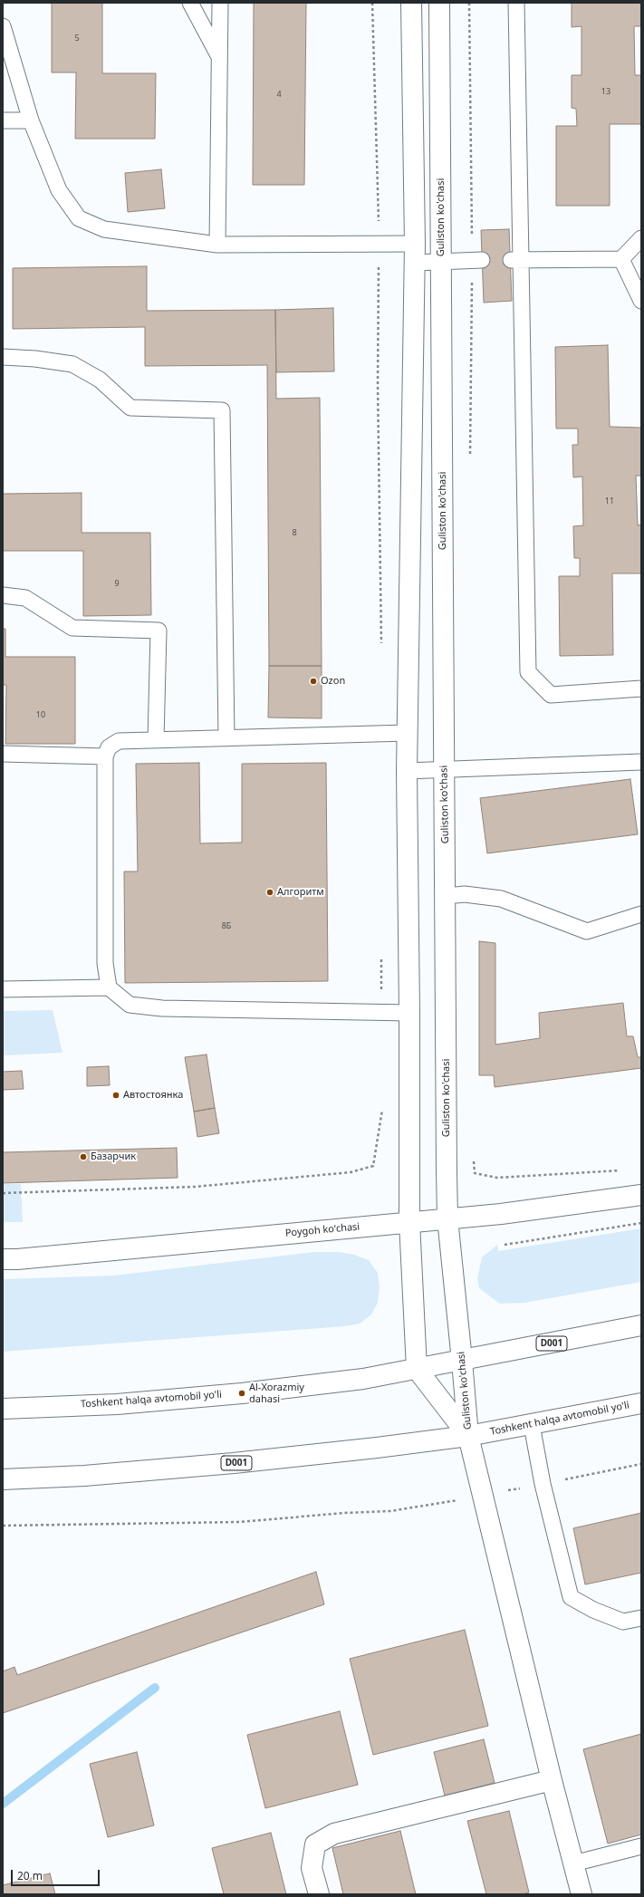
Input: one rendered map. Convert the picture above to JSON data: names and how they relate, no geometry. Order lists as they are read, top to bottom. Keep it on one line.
{"streets":{"main road":["Guliston ko'chasi","Poygoh koʻchasi","D001","Toshkent halqa avtomobil yo'li"]},"crossings":[["Guliston ko'chasi","Poygoh koʻchasi"],["Guliston ko'chasi","Toshkent halqa avtomobil yo'li"]],"places":["Ozon","Алгоритм","Автостоянка","Базарчик","Al-Xorazmiy dahasi"],"house_numbers":["5","13","4","11","8","9","10","8Б"],"scale_bar":"20 m"}
